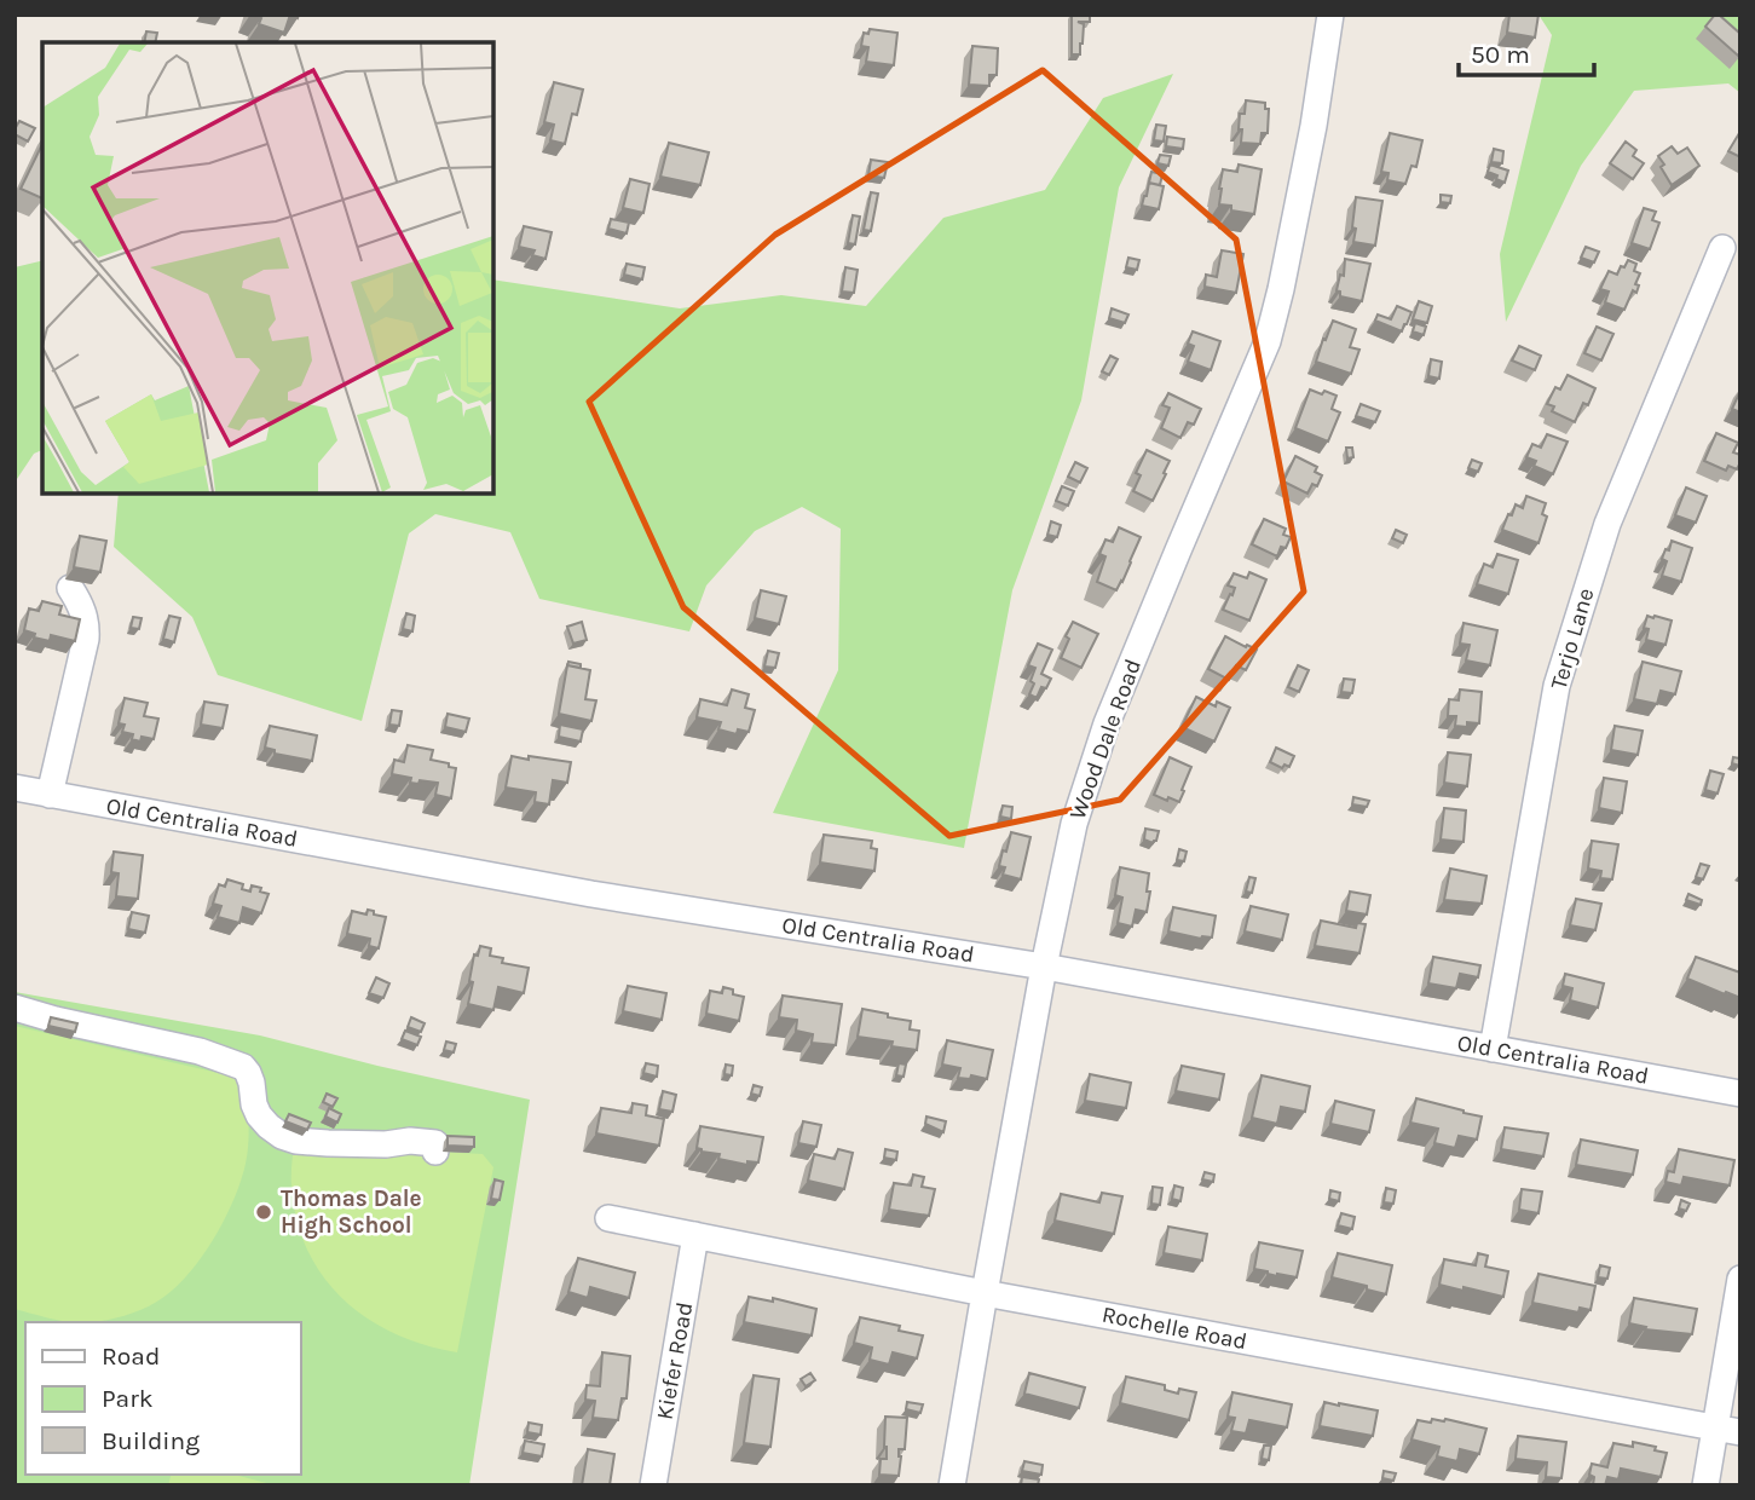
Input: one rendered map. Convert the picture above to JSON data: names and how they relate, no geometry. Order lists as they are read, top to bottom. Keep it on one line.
{"streets":{"street":["Terjo Lane","Wood Dale Road","Old Centralia Road","Rochelle Road","Kiefer Road"]},"crossings":[["Terjo Lane","Old Centralia Road"],["Wood Dale Road","Old Centralia Road"],["Wood Dale Road","Rochelle Road"],["Rochelle Road","Kiefer Road"]],"places":["Thomas Dale High School"],"legend":["Road","Park","Building"],"scale_bar":"50 m"}
